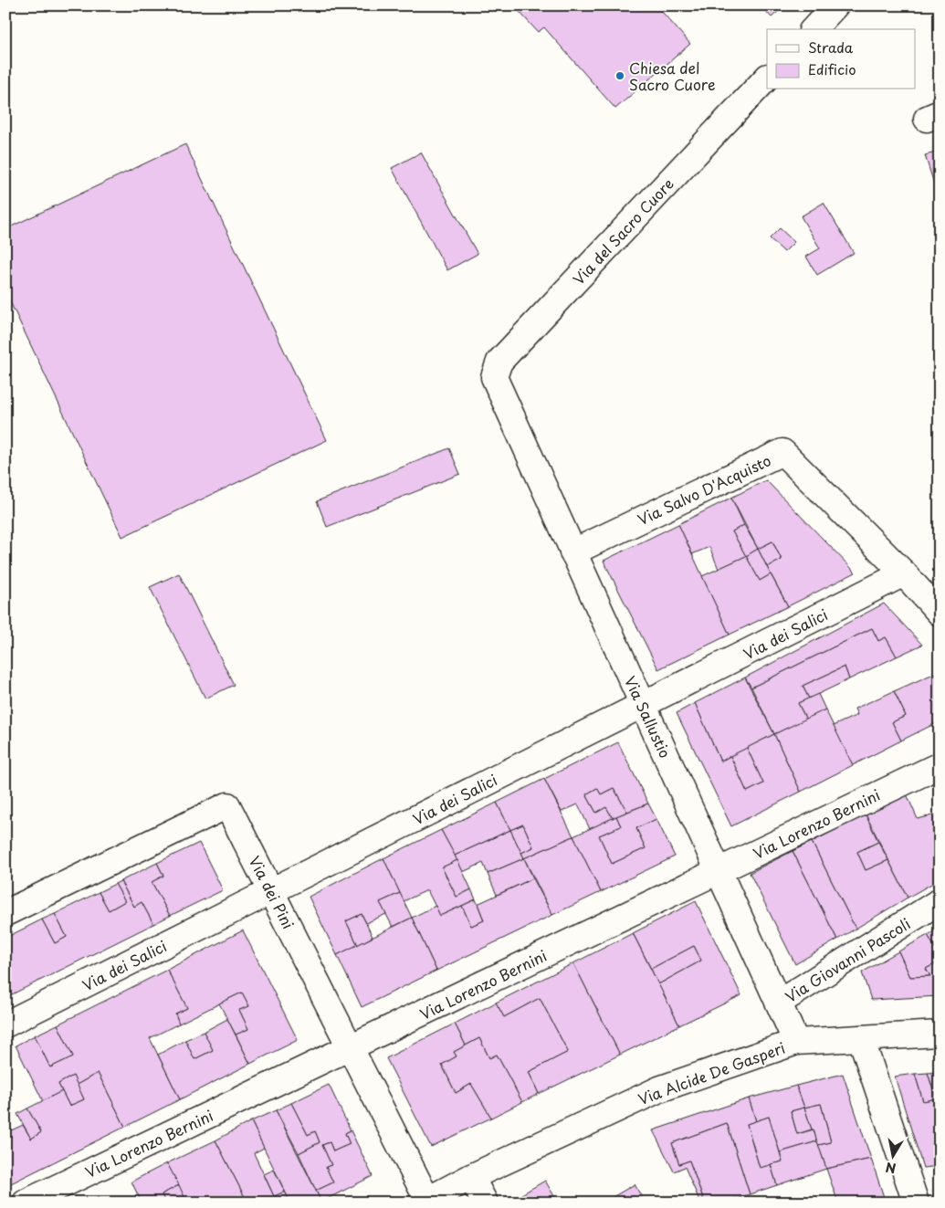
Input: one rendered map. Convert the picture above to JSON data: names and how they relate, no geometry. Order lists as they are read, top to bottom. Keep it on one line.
{"streets":{"street":["Via del Sacro Cuore","Via Salvo D'Acquisto","Via dei Salici","Via Sallustio","Via Lorenzo Bernini","Via dei Pini","Via Giovanni Pascoli","Via Alcide De Gasperi"]},"crossings":[["Via del Sacro Cuore","Via Sallustio"],["Via Salvo D'Acquisto","Via dei Salici"],["Via Salvo D'Acquisto","Via Sallustio"],["Via dei Salici","Via Sallustio"],["Via dei Salici","Via dei Pini"],["Via Sallustio","Via Lorenzo Bernini"],["Via Sallustio","Via Giovanni Pascoli"],["Via Sallustio","Via Alcide De Gasperi"],["Via Lorenzo Bernini","Via dei Pini"],["Via dei Pini","Via Alcide De Gasperi"]],"places":["Chiesa del Sacro Cuore"],"legend":["Strada","Edificio"],"north":"bottom"}
